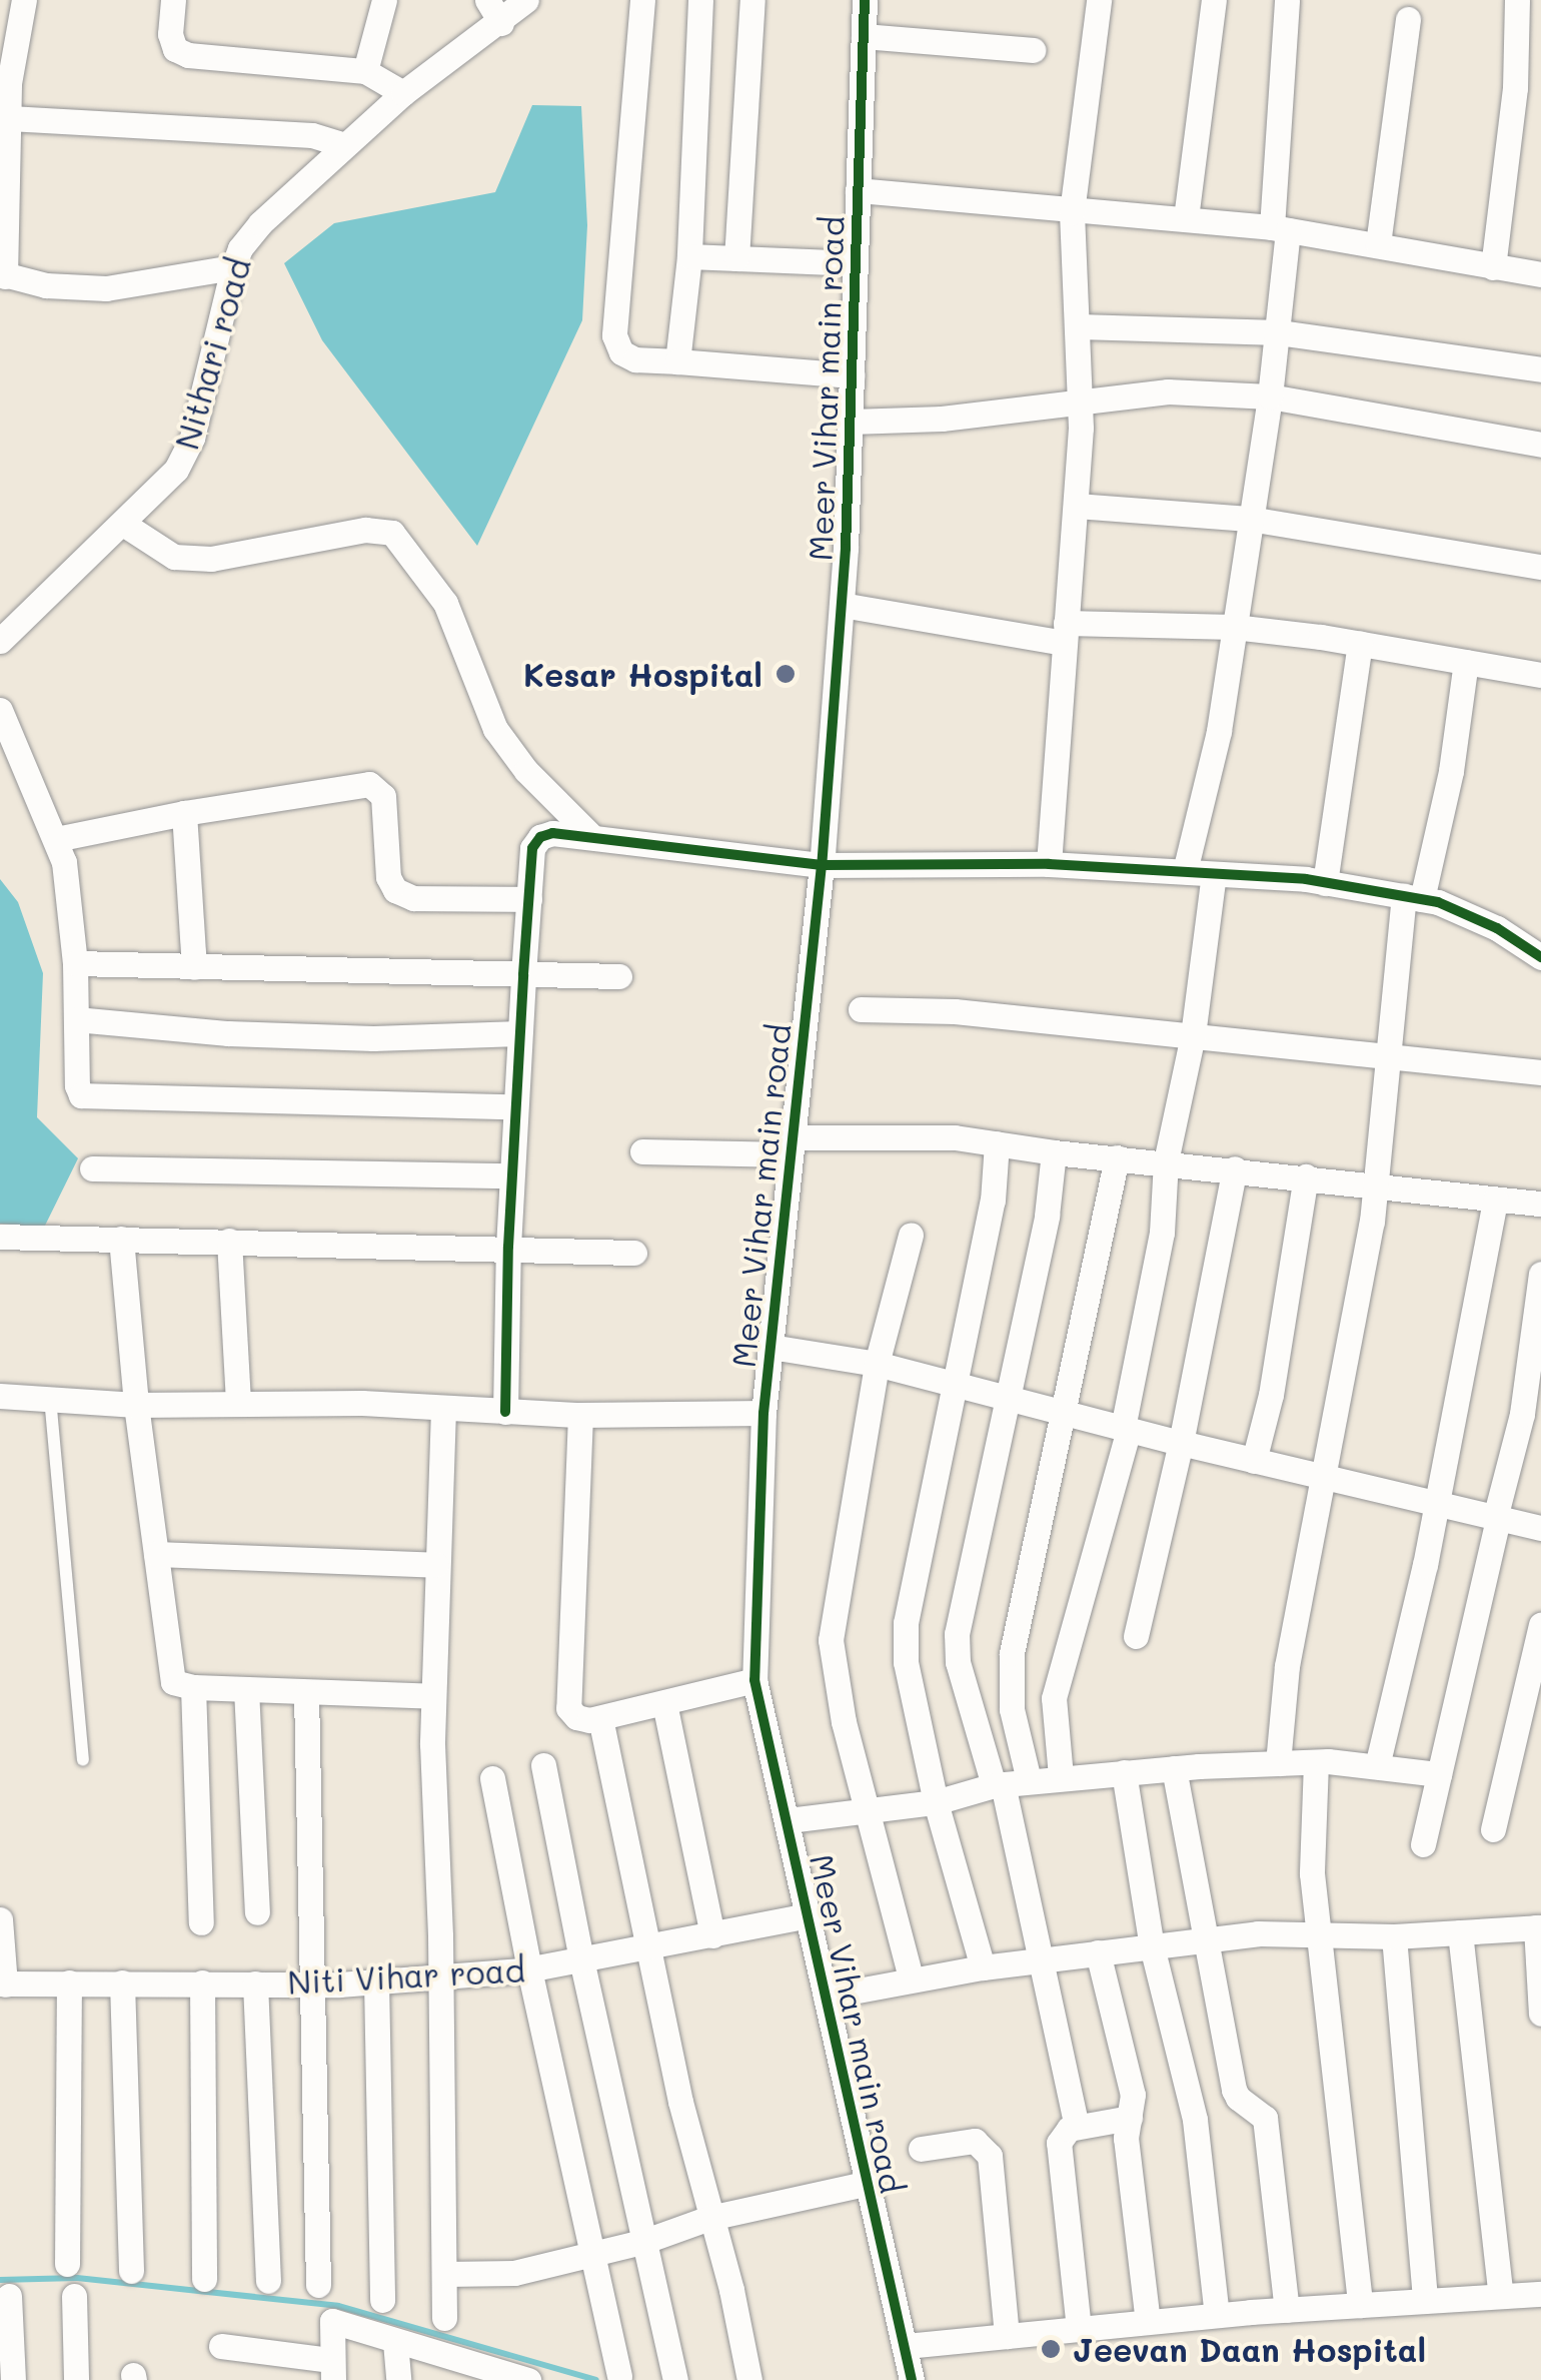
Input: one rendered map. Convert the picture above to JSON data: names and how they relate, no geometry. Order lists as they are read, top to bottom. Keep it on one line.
{"streets":{"street":["Nithari road","Meer Vihar main road","Niti Vihar road"]},"crossings":[["Meer Vihar main road","Niti Vihar road"]],"places":["Kesar Hospital","Jeevan Daan Hospital"]}
